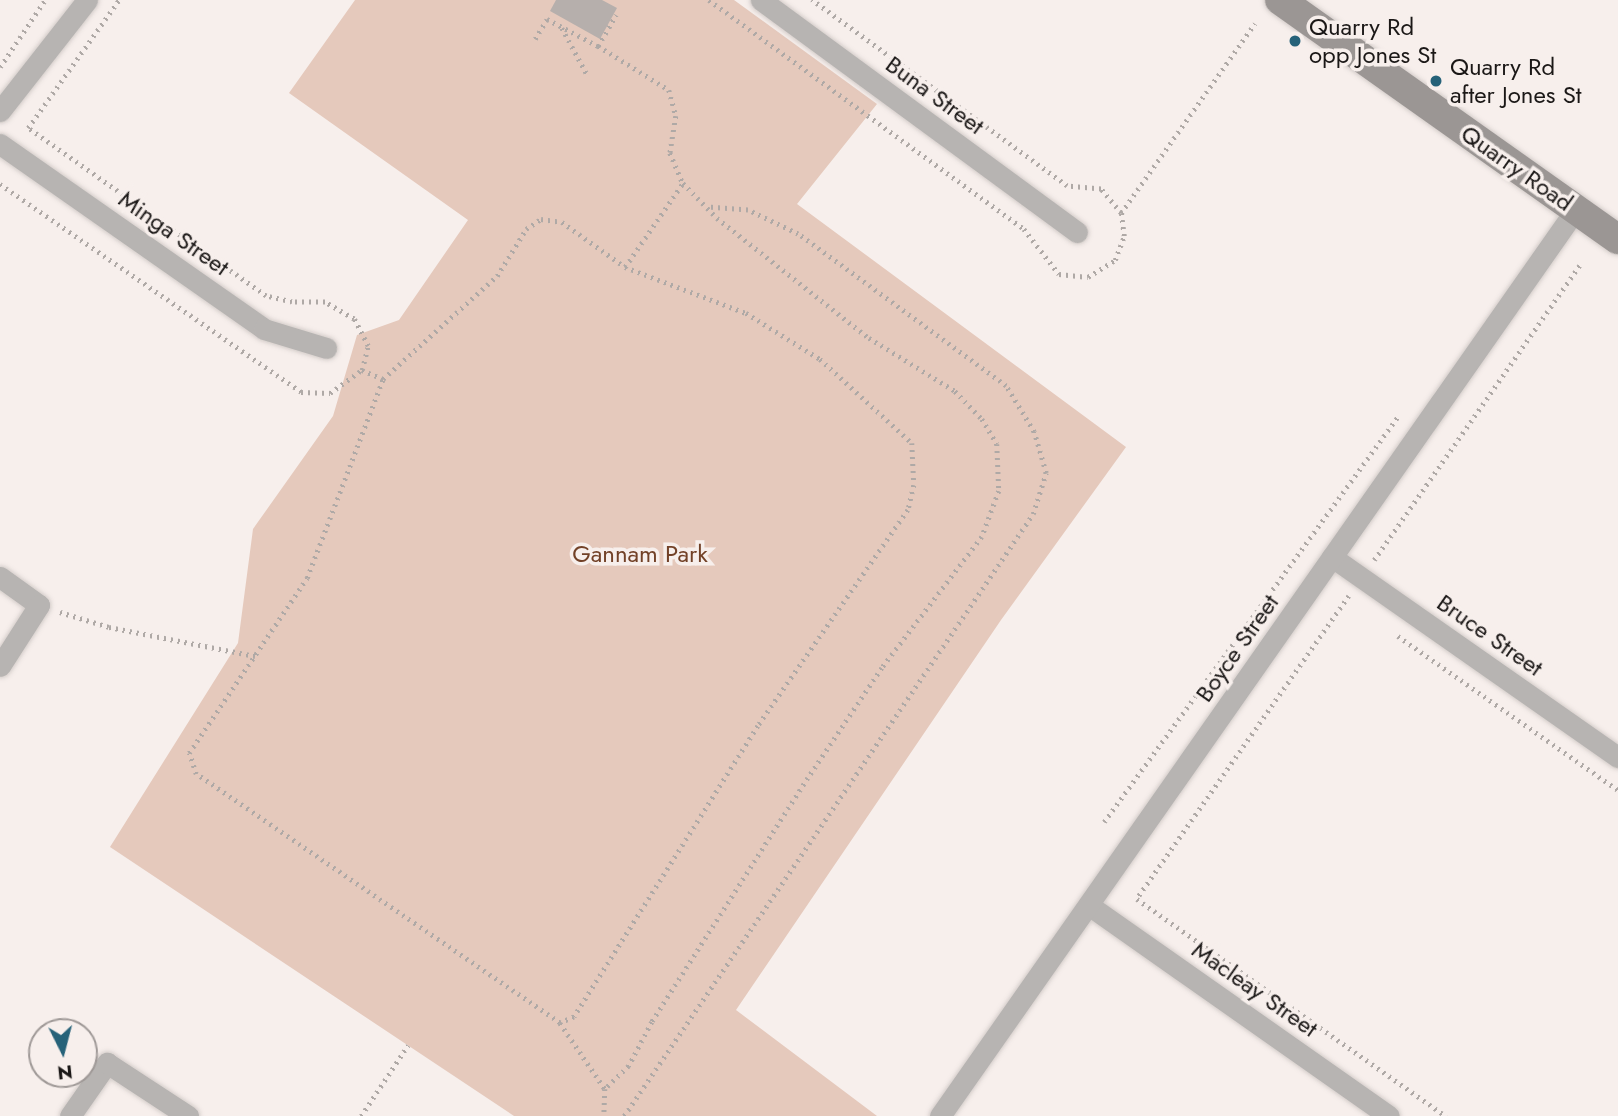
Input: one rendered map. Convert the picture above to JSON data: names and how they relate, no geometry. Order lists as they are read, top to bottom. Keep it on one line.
{"streets":{"street":["Buna Street","Quarry Road","Minga Street","Bruce Street","Boyce Street","Macleay Street"]},"crossings":[["Quarry Road","Boyce Street"],["Bruce Street","Boyce Street"],["Boyce Street","Macleay Street"]],"parks":["Gannam Park"],"places":["Quarry Rd opp Jones St","Quarry Rd after Jones St"],"north":"bottom"}
